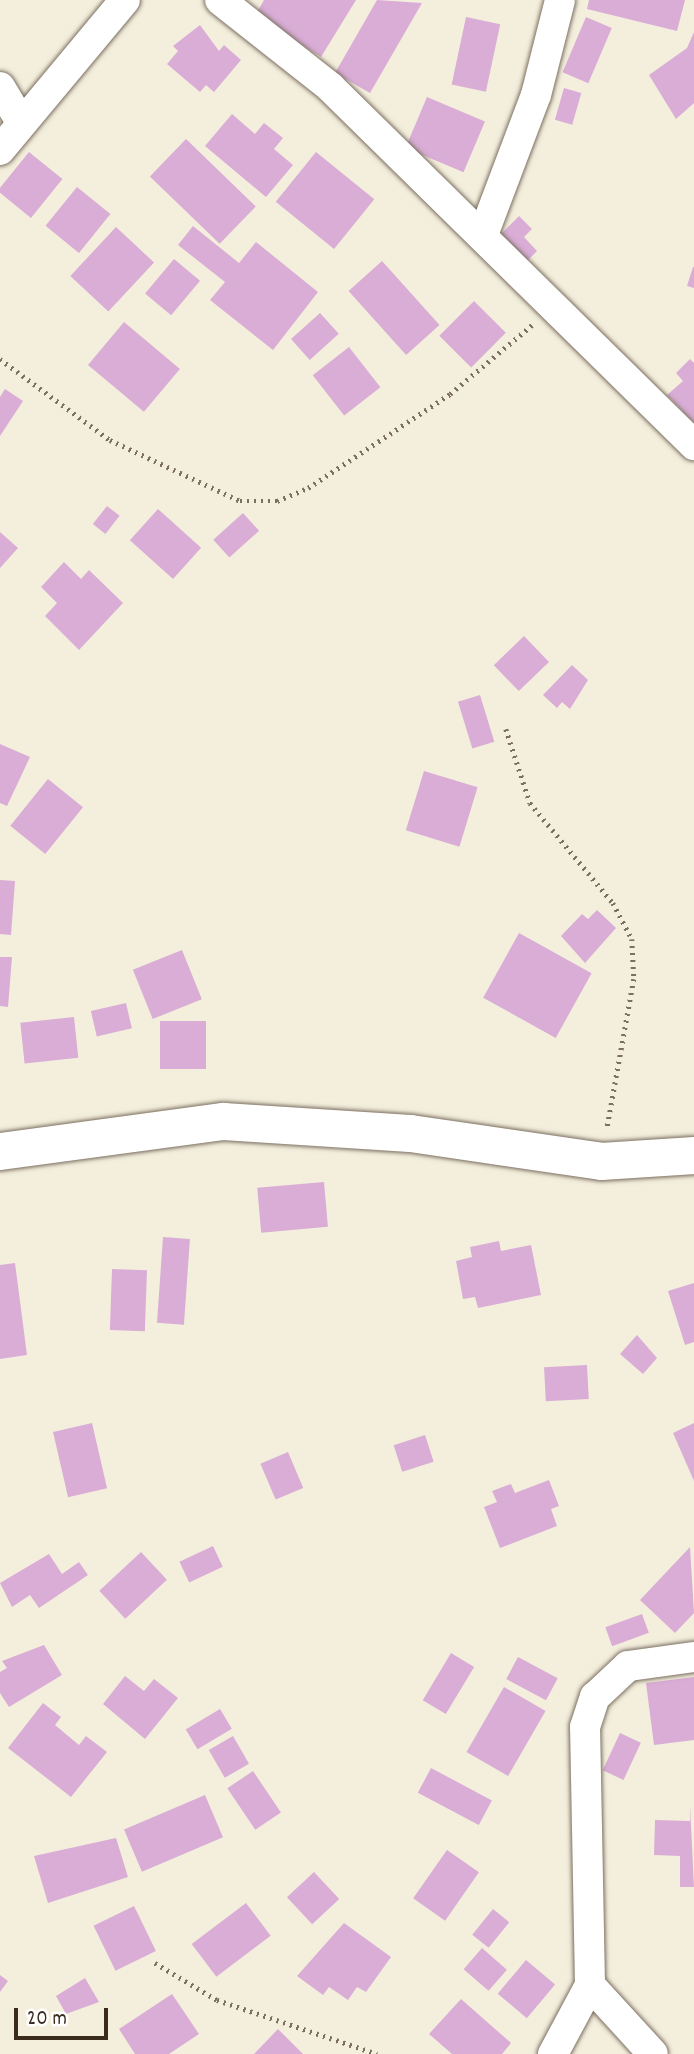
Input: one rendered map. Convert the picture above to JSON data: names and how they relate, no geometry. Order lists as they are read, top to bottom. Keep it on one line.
{"scale_bar":"20 m"}
